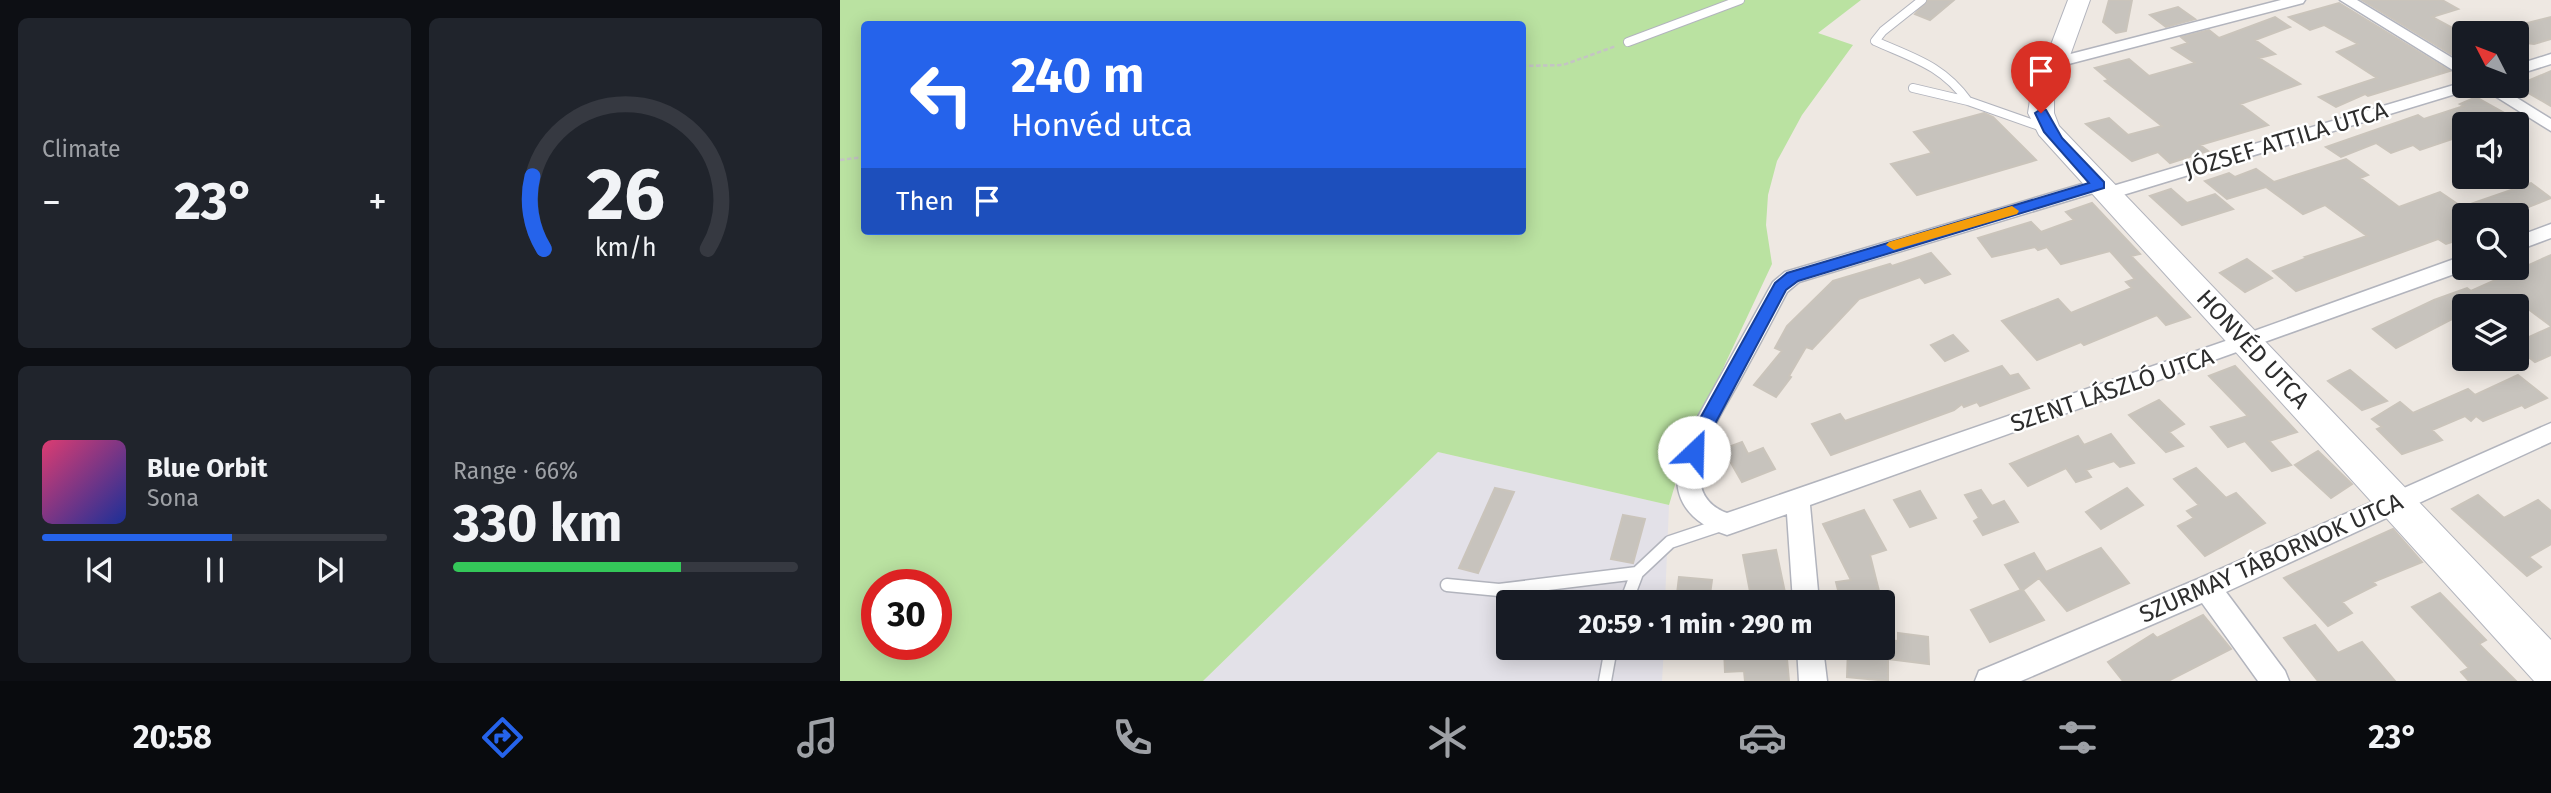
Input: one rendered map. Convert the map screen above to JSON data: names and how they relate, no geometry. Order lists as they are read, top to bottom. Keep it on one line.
{"streets":{"street":["JÓZSEF ATTILA UTCA","HONVÉD UTCA","SZENT LÁSZLÓ UTCA","SZURMAY TÁBORNOK UTCA"]},"crossings":[["JÓZSEF ATTILA UTCA","HONVÉD UTCA"],["HONVÉD UTCA","SZENT LÁSZLÓ UTCA"],["HONVÉD UTCA","SZURMAY TÁBORNOK UTCA"]],"north":"top left","page":{"tile":["Climate",["Range · 66%","330 km"]],"turn":["240 m","Honvéd utca"],"then":"Then","heat":["−","23°","+"],"song":["Blue Orbit","Sona"],"limit":"30","trip":"20:59 · 1 min · 290 m","tabs":["20:58","23°"],"gauge":["26","km/h"]}}
